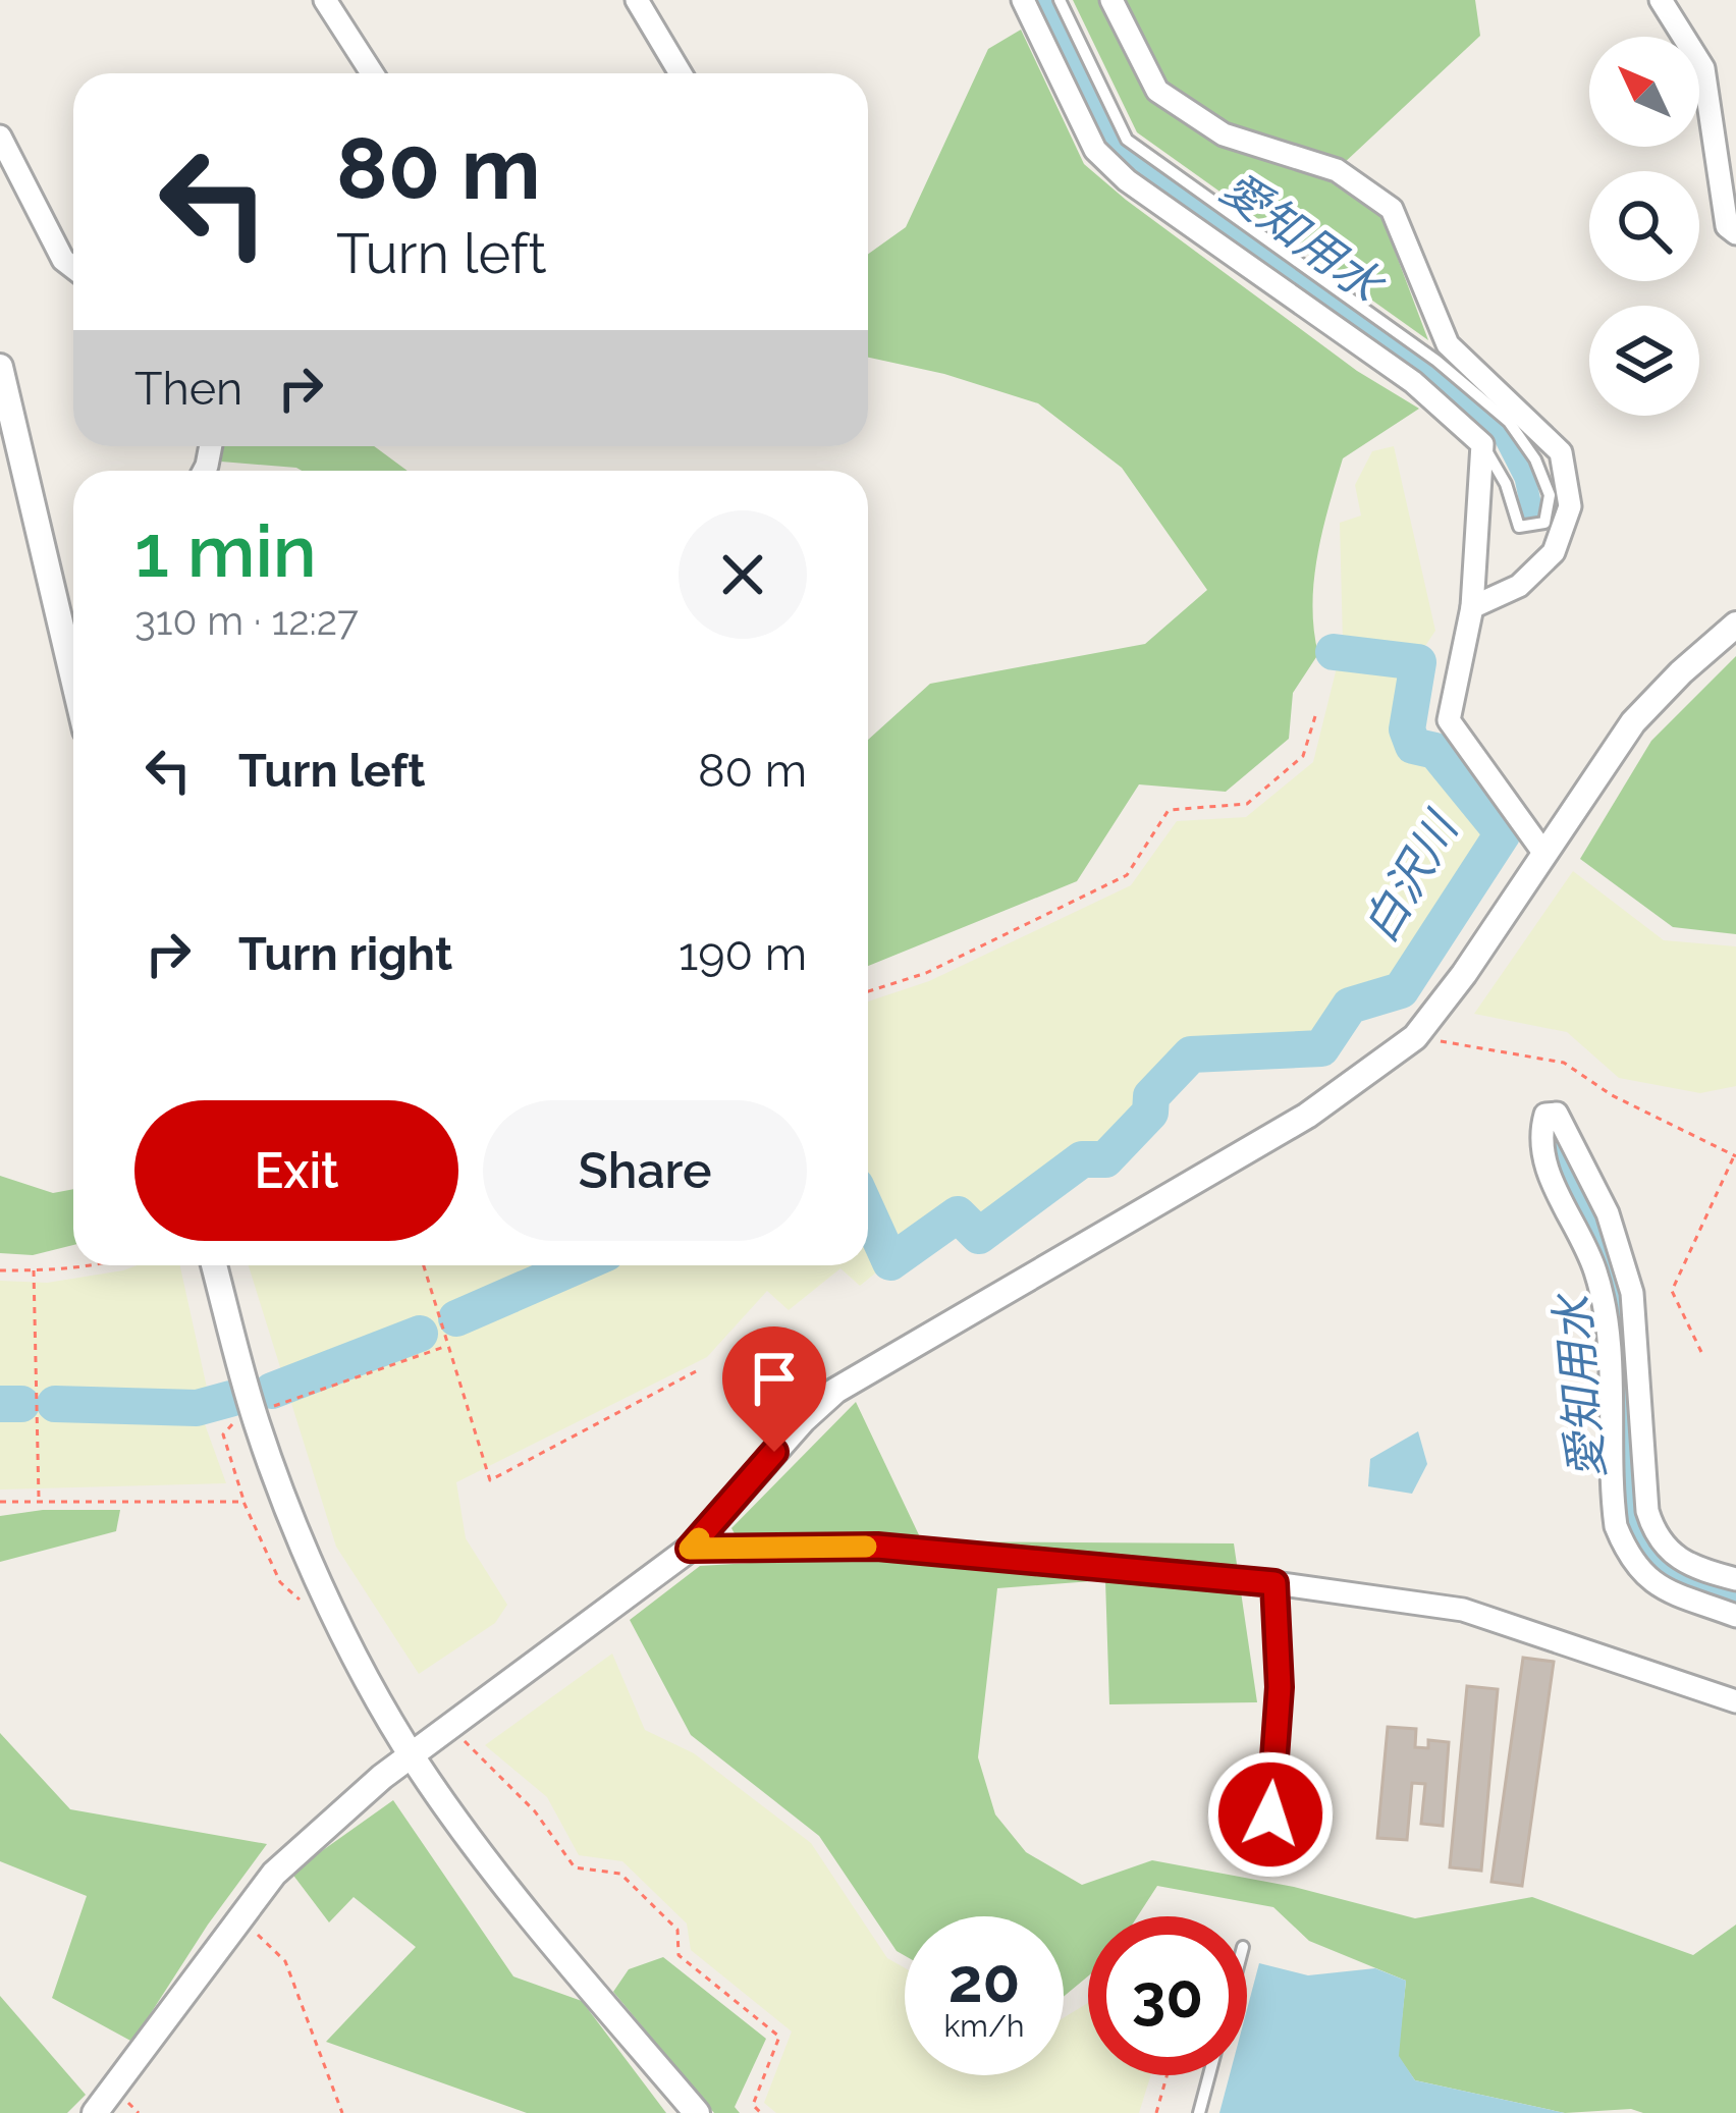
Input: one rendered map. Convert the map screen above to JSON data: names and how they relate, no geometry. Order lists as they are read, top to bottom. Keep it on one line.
{"water":["愛知用水","白沢川"],"north":"top left","page":{"turn":["80 m","Turn left"],"then":"Then","heading":["1 min","310 m · 12:27"],"list":[{"name":"Turn left","value":"80 m"},{"name":"Turn right","value":"190 m"}],"buttons":["Exit","Share"],"speed":"20 km/h","limit":"30"}}
